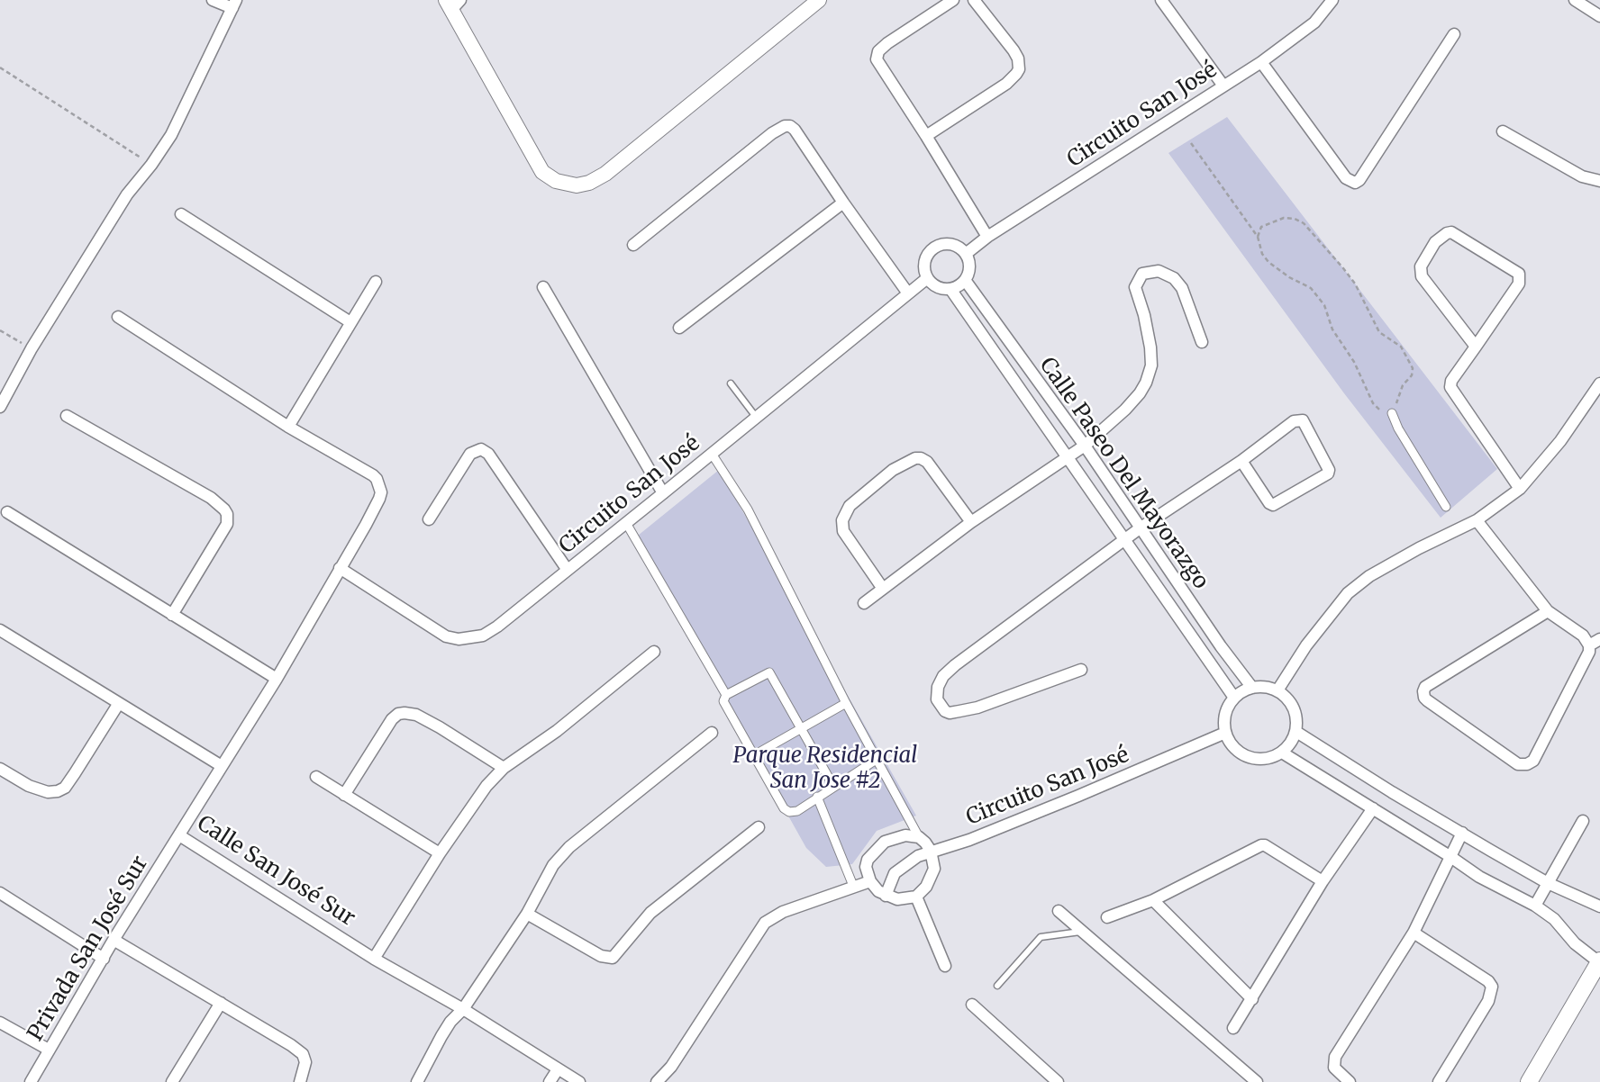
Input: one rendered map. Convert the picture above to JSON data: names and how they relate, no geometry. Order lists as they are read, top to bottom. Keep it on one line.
{"streets":{"street":["Circuito San José","Calle Paseo Del Mayorazgo","Calle San José Sur","Privada San José Sur"]},"crossings":[["Circuito San José","Calle Paseo Del Mayorazgo"],["Circuito San José","Calle San José Sur"],["Calle San José Sur","Privada San José Sur"]],"parks":["Parque Residencial San Jose #2"]}
